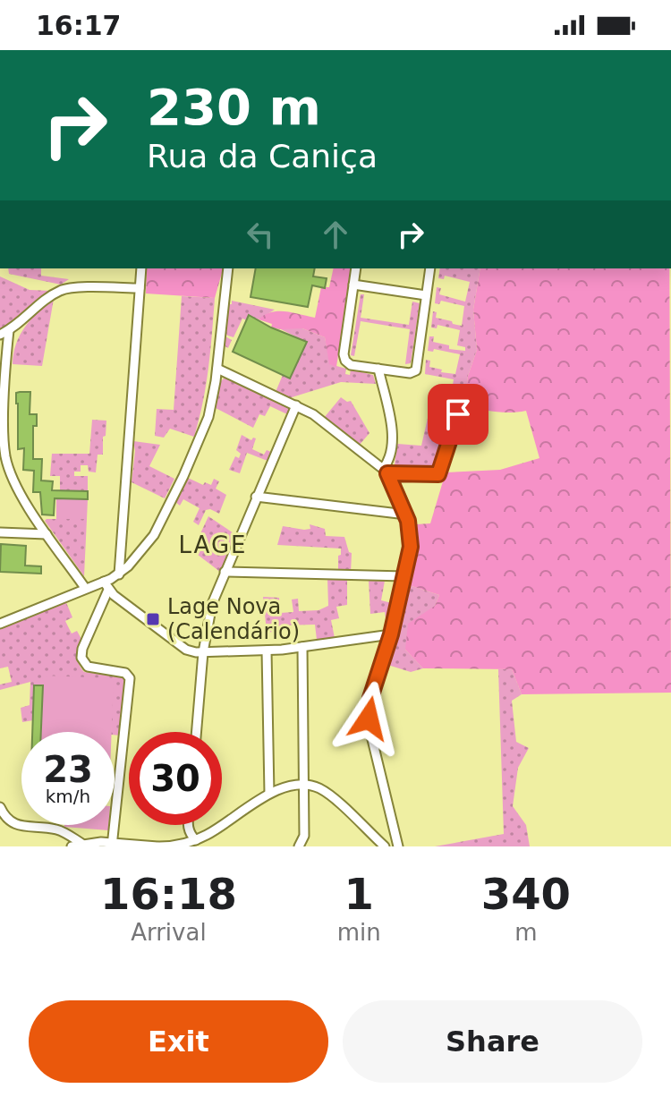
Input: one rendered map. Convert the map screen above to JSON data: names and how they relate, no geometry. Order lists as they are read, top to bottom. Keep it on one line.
{"districts":["LAGE"],"places":{"transit":["Lage Nova (Calendário)"]},"page":{"status":"16:17","turn":["230 m","Rua da Caniça"],"speed":"23 km/h","limit":"30","eta":["16:18","Arrival","1","min","340","m"],"buttons":["Exit","Share"]}}
